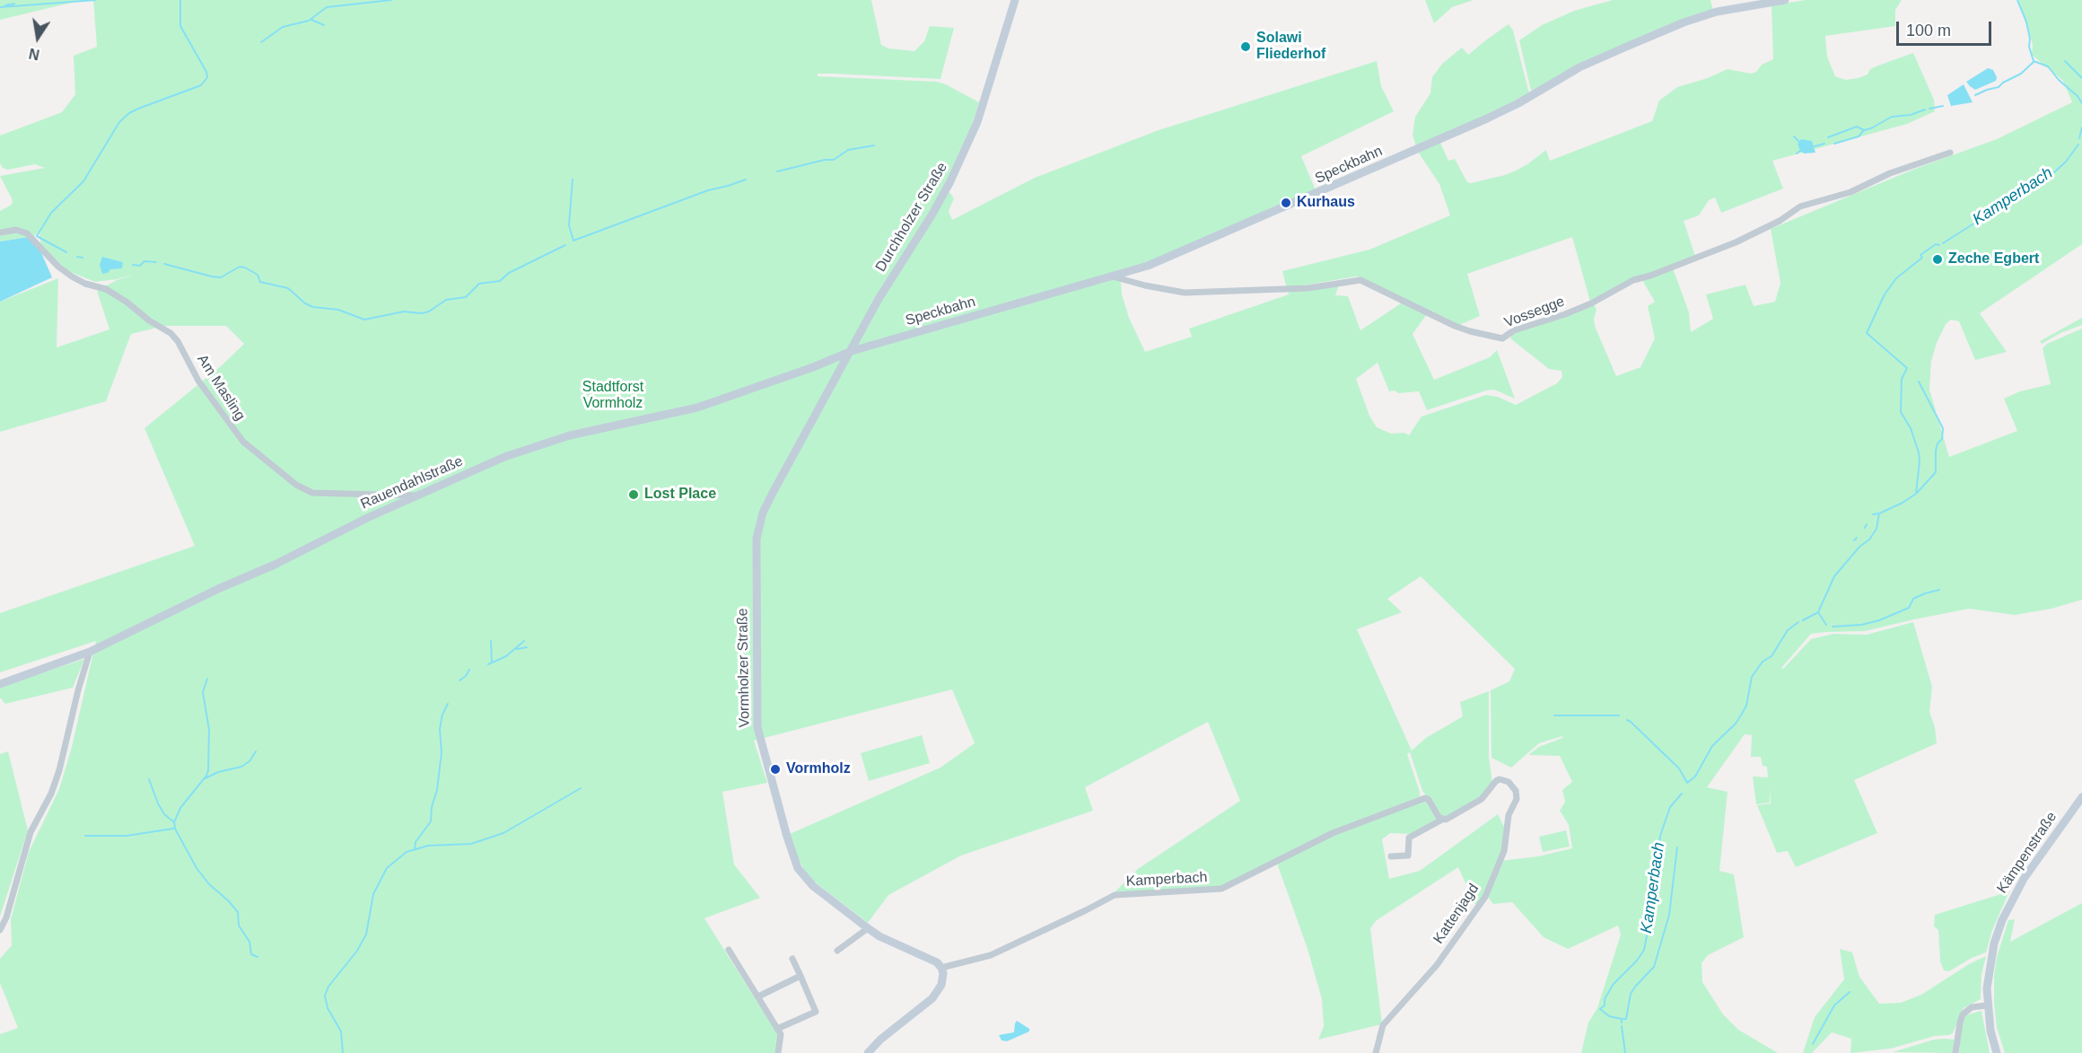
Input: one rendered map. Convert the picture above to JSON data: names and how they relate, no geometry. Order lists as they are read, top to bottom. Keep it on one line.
{"streets":{"street":["Speckbahn","Durchholzer Straße","Vossegge","Am Masling","Rauendahlstraße","Vormholzer Straße","Kämpenstraße","Kamperbach","Kattenjagd"]},"crossings":[["Speckbahn","Durchholzer Straße"],["Speckbahn","Vossegge"],["Speckbahn","Rauendahlstraße"],["Speckbahn","Vormholzer Straße"],["Durchholzer Straße","Rauendahlstraße"],["Durchholzer Straße","Vormholzer Straße"],["Am Masling","Rauendahlstraße"],["Rauendahlstraße","Vormholzer Straße"],["Vormholzer Straße","Kamperbach"],["Kamperbach","Kattenjagd"]],"water":["Kamperbach"],"parks":["Stadtforst Vormholz"],"places":["Solawi Fliederhof","Kurhaus","Zeche Egbert","Lost Place","Vormholz"],"scale_bar":"100 m","north":"bottom"}
